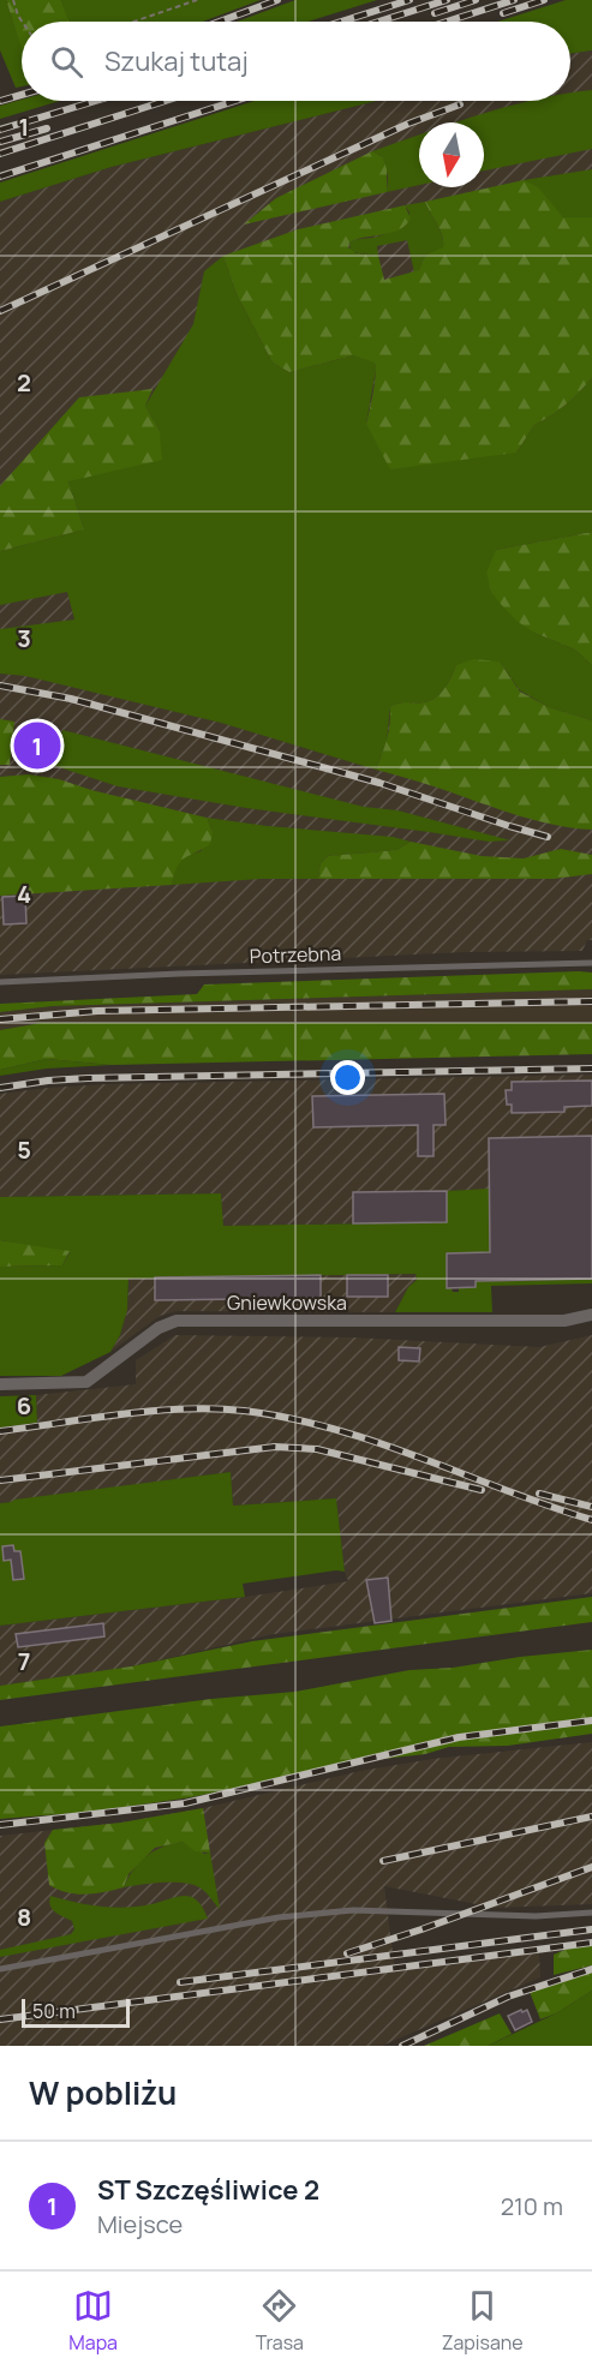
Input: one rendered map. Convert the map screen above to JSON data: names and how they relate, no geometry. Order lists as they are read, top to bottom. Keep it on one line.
{"streets":{"street":["Gniewkowska"],"lane":["Potrzebna"]},"scale_bar":"50 m","north":"bottom","page":{"search":"Szukaj tutaj","pins":"1","scale":"50 m","heading":"W pobliżu","list":[{"mark":"1","name":"ST Szczęśliwice 2","note":"Miejsce","value":"210 m"}],"nav":["Mapa","Trasa","Zapisane"]},"grid":{"rows":["1","2","3","4","5","6","7","8"]}}
